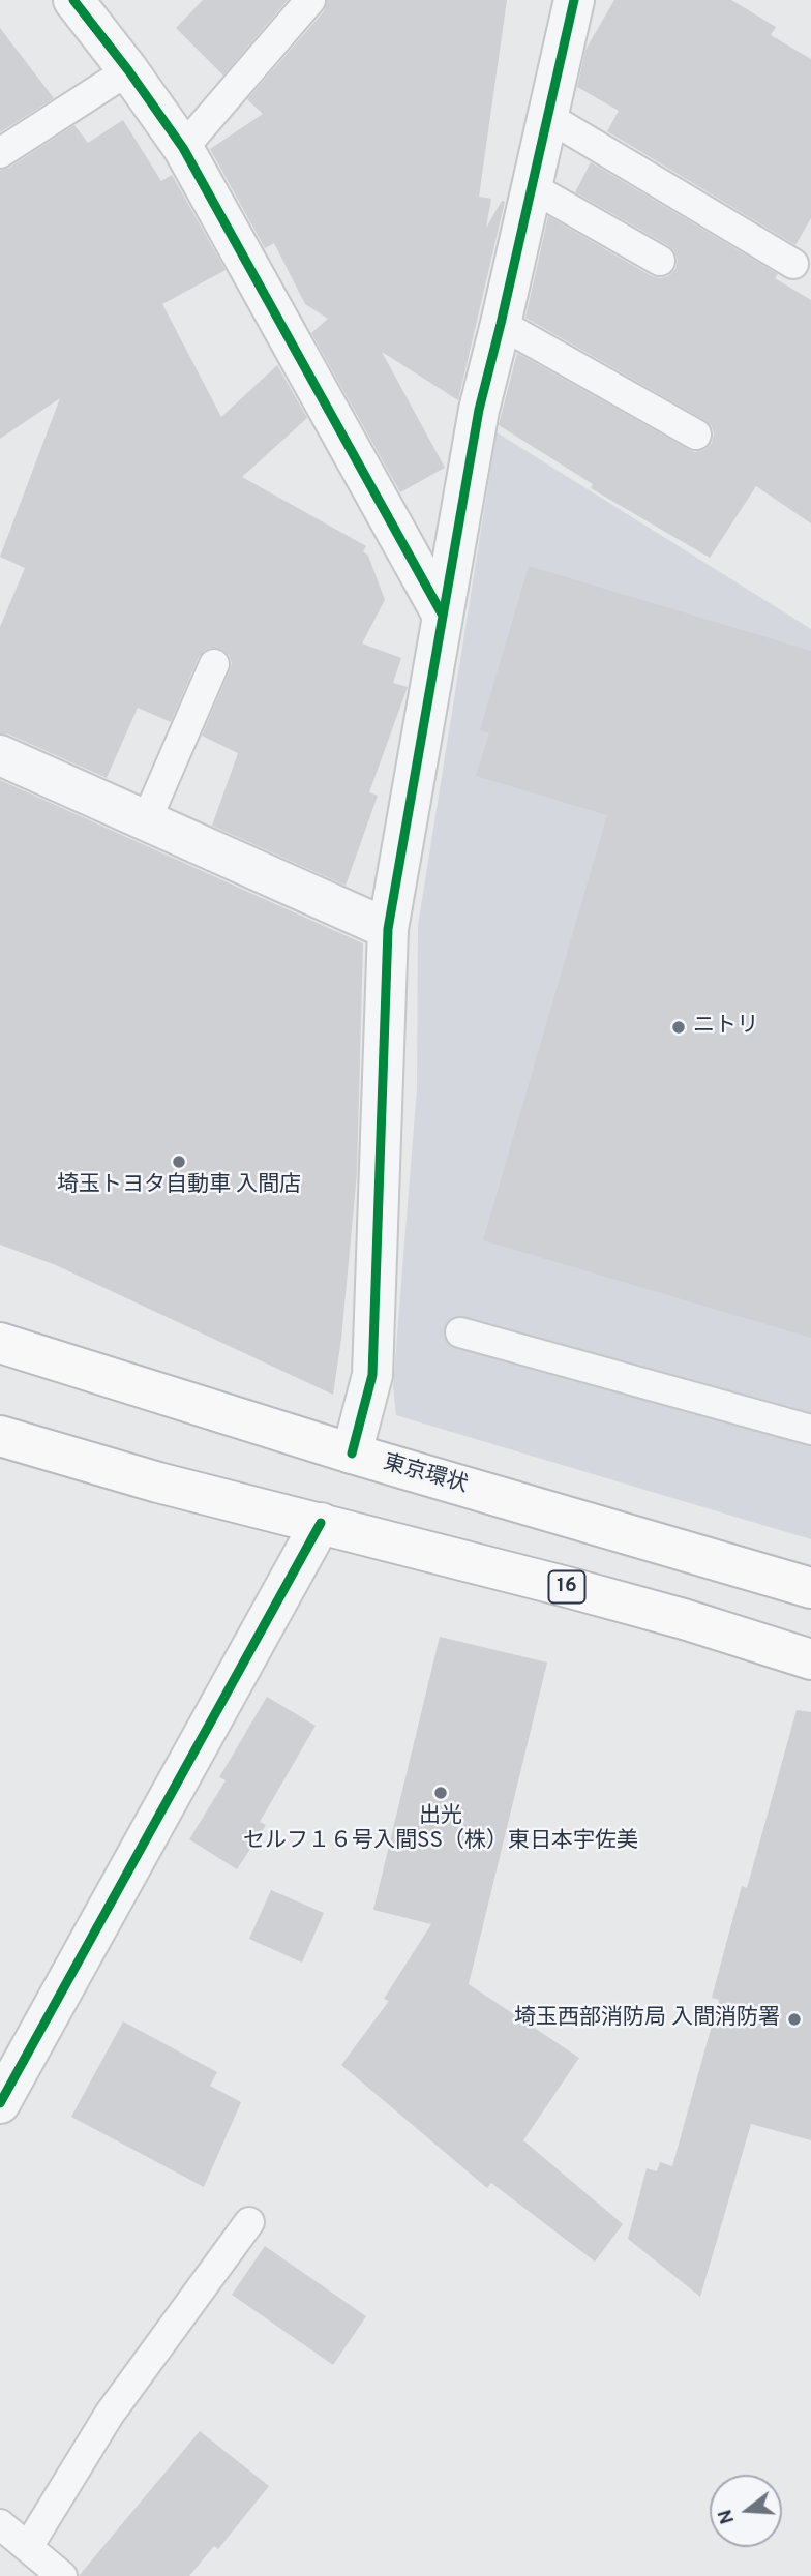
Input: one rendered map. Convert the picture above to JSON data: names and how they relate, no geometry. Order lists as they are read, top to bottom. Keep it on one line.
{"streets":{"highway":["東京環状","16"]},"places":["ニトリ","埼玉トヨタ自動車 入間店","出光 セルフ１６号入間SS（株）東日本宇佐美","埼玉西部消防局 入間消防署"],"north":"left"}
